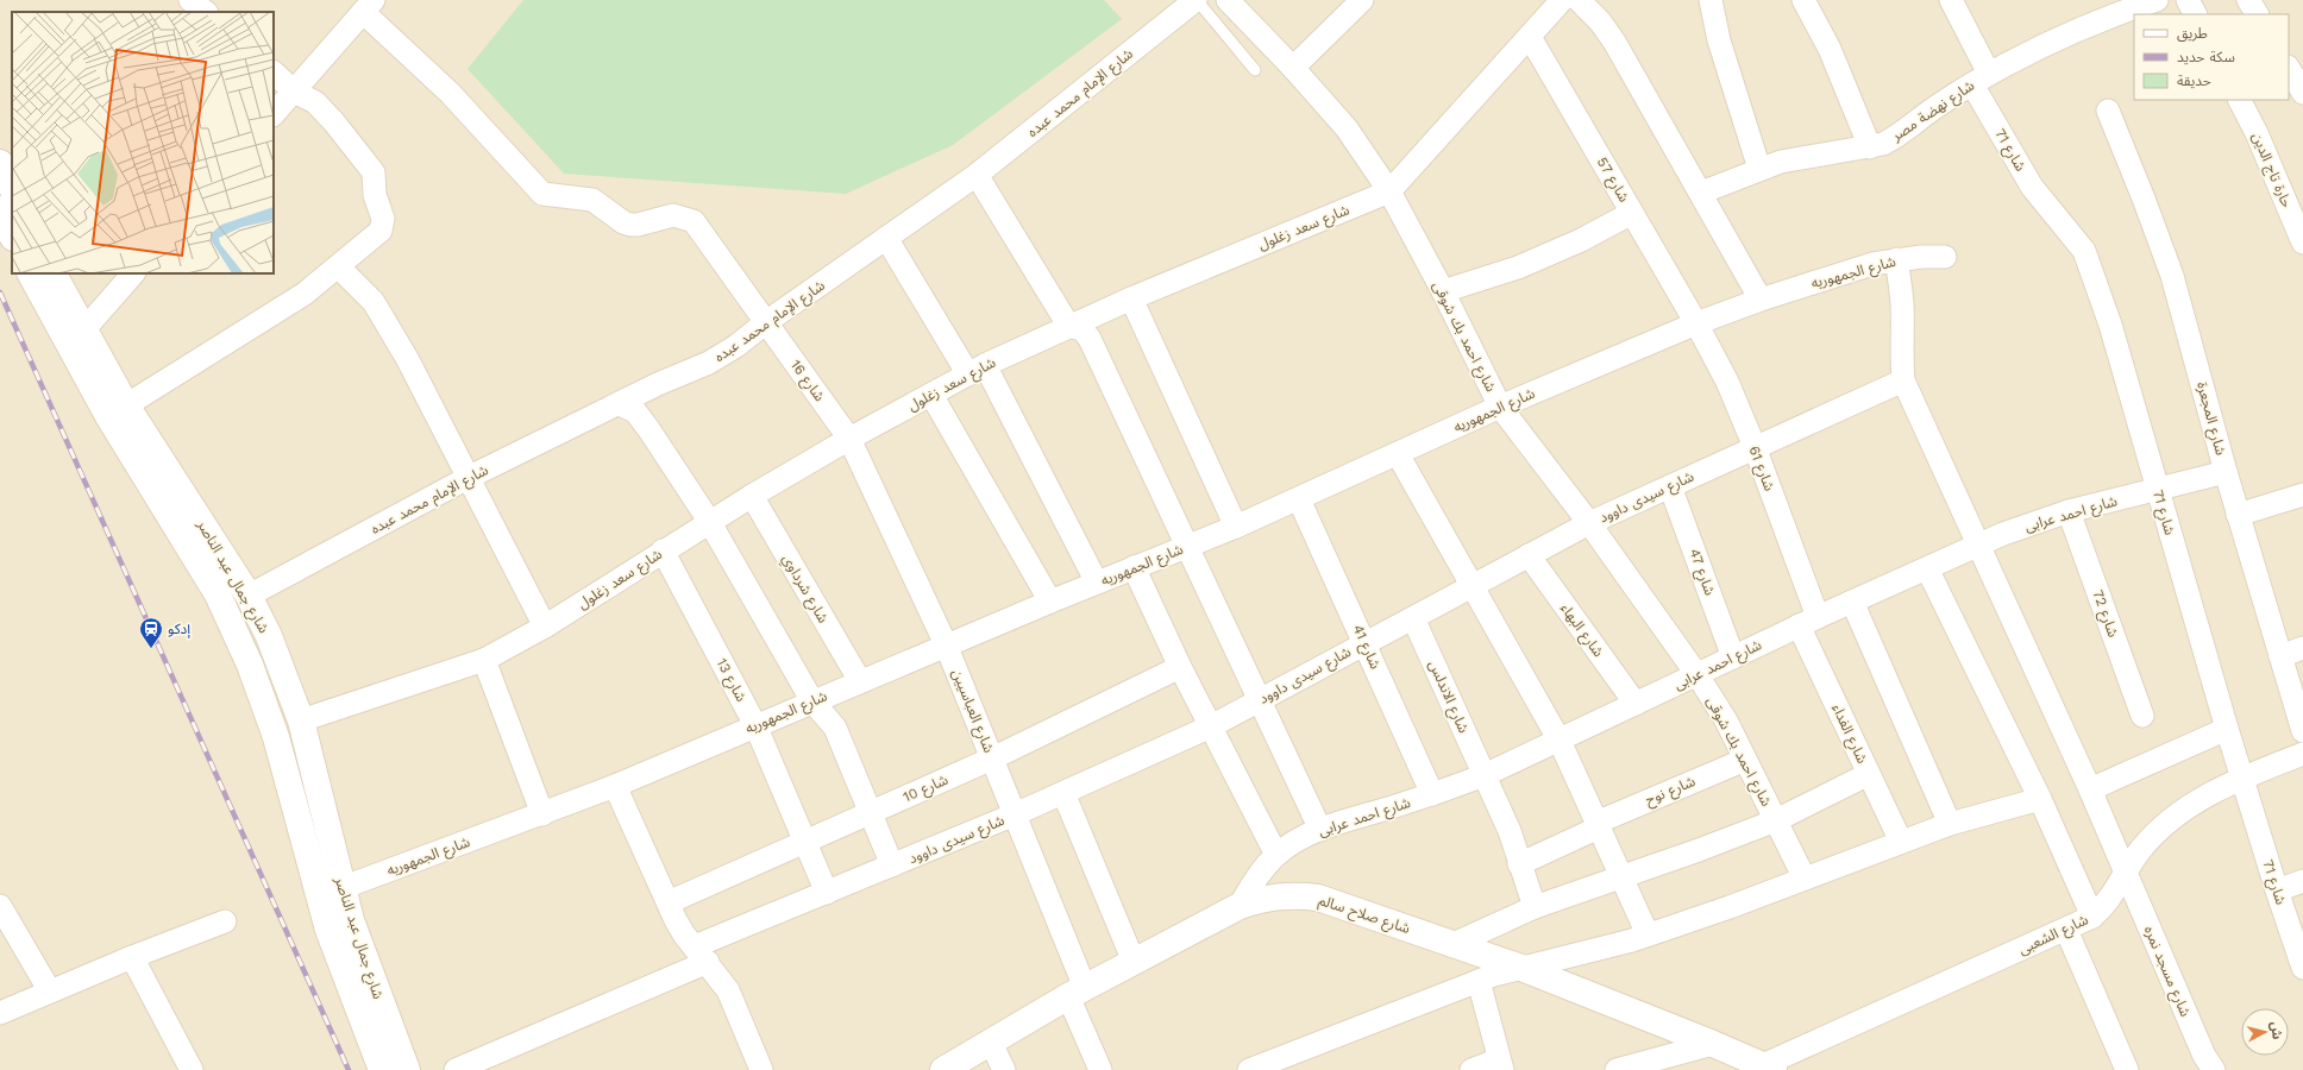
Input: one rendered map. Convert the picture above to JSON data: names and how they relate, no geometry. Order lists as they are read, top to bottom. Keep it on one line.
{"streets":{"main road":["شارع جمال عبد الناصر","شارع صلاح سالم"],"street":["شارع الإمام محمد عبده","شارع نهضة مصر","شارع 71","حارة تاج الدين","شارع 57","شارع سعد زغلول","شارع الجمهوريه","شارع احمد بك شوقى","شارع 16","شارع المجعرة","شارع 61","شارع سيدى داوود","شارع احمد عرابى","شارع 47","شارع شرداوي","شارع 72","شارع البهاء","شارع 41","شارع 13","شارع الاندلس","شارع العباسيين","شارع الفداء","شارع 10","شارع نوح","شارع الشعبى","شارع مسجد نمره"]},"crossings":[["شارع الإمام محمد عبده","شارع 16"],["شارع الإمام محمد عبده","شارع جمال عبد الناصر"],["شارع نهضة مصر","شارع 71"],["شارع 71","شارع احمد عرابى"],["شارع 71","شارع الشعبى"],["شارع 57","شارع سعد زغلول"],["شارع 57","شارع الجمهوريه"],["شارع 57","شارع 61"],["شارع سعد زغلول","شارع احمد بك شوقى"],["شارع سعد زغلول","شارع 16"],["شارع سعد زغلول","شارع جمال عبد الناصر"],["شارع سعد زغلول","شارع شرداوي"],["شارع سعد زغلول","شارع 13"],["شارع سعد زغلول","شارع العباسيين"],["شارع الجمهوريه","شارع احمد بك شوقى"],["شارع الجمهوريه","شارع 61"],["شارع الجمهوريه","شارع جمال عبد الناصر"],["شارع الجمهوريه","شارع شرداوي"],["شارع الجمهوريه","شارع 41"],["شارع الجمهوريه","شارع 13"],["شارع الجمهوريه","شارع العباسيين"],["شارع الجمهوريه","شارع مسجد نمره"],["شارع احمد بك شوقى","شارع سيدى داوود"],["شارع احمد بك شوقى","شارع احمد عرابى"],["شارع احمد بك شوقى","شارع نوح"],["شارع 16","شارع العباسيين"],["شارع المجعرة","شارع احمد عرابى"],["شارع 61","شارع سيدى داوود"],["شارع 61","شارع احمد عرابى"],["شارع 61","شارع الفداء"],["شارع سيدى داوود","شارع 47"],["شارع سيدى داوود","شارع البهاء"],["شارع سيدى داوود","شارع 41"],["شارع سيدى داوود","شارع 13"],["شارع سيدى داوود","شارع الاندلس"],["شارع سيدى داوود","شارع العباسيين"],["شارع سيدى داوود","شارع مسجد نمره"],["شارع احمد عرابى","شارع 47"],["شارع احمد عرابى","شارع 72"],["شارع احمد عرابى","شارع البهاء"],["شارع احمد عرابى","شارع 41"],["شارع احمد عرابى","شارع الاندلس"],["شارع احمد عرابى","شارع الفداء"],["شارع احمد عرابى","شارع صلاح سالم"],["شارع احمد عرابى","شارع مسجد نمره"],["شارع 13","شارع 10"],["شارع الاندلس","شارع نوح"],["شارع العباسيين","شارع 10"],["شارع العباسيين","شارع صلاح سالم"],["شارع صلاح سالم","شارع الشعبى"],["شارع الشعبى","شارع مسجد نمره"]],"places":{"station":["إدكو"]},"legend":["طريق","سكة حديد","حديقة"],"north":"right"}
